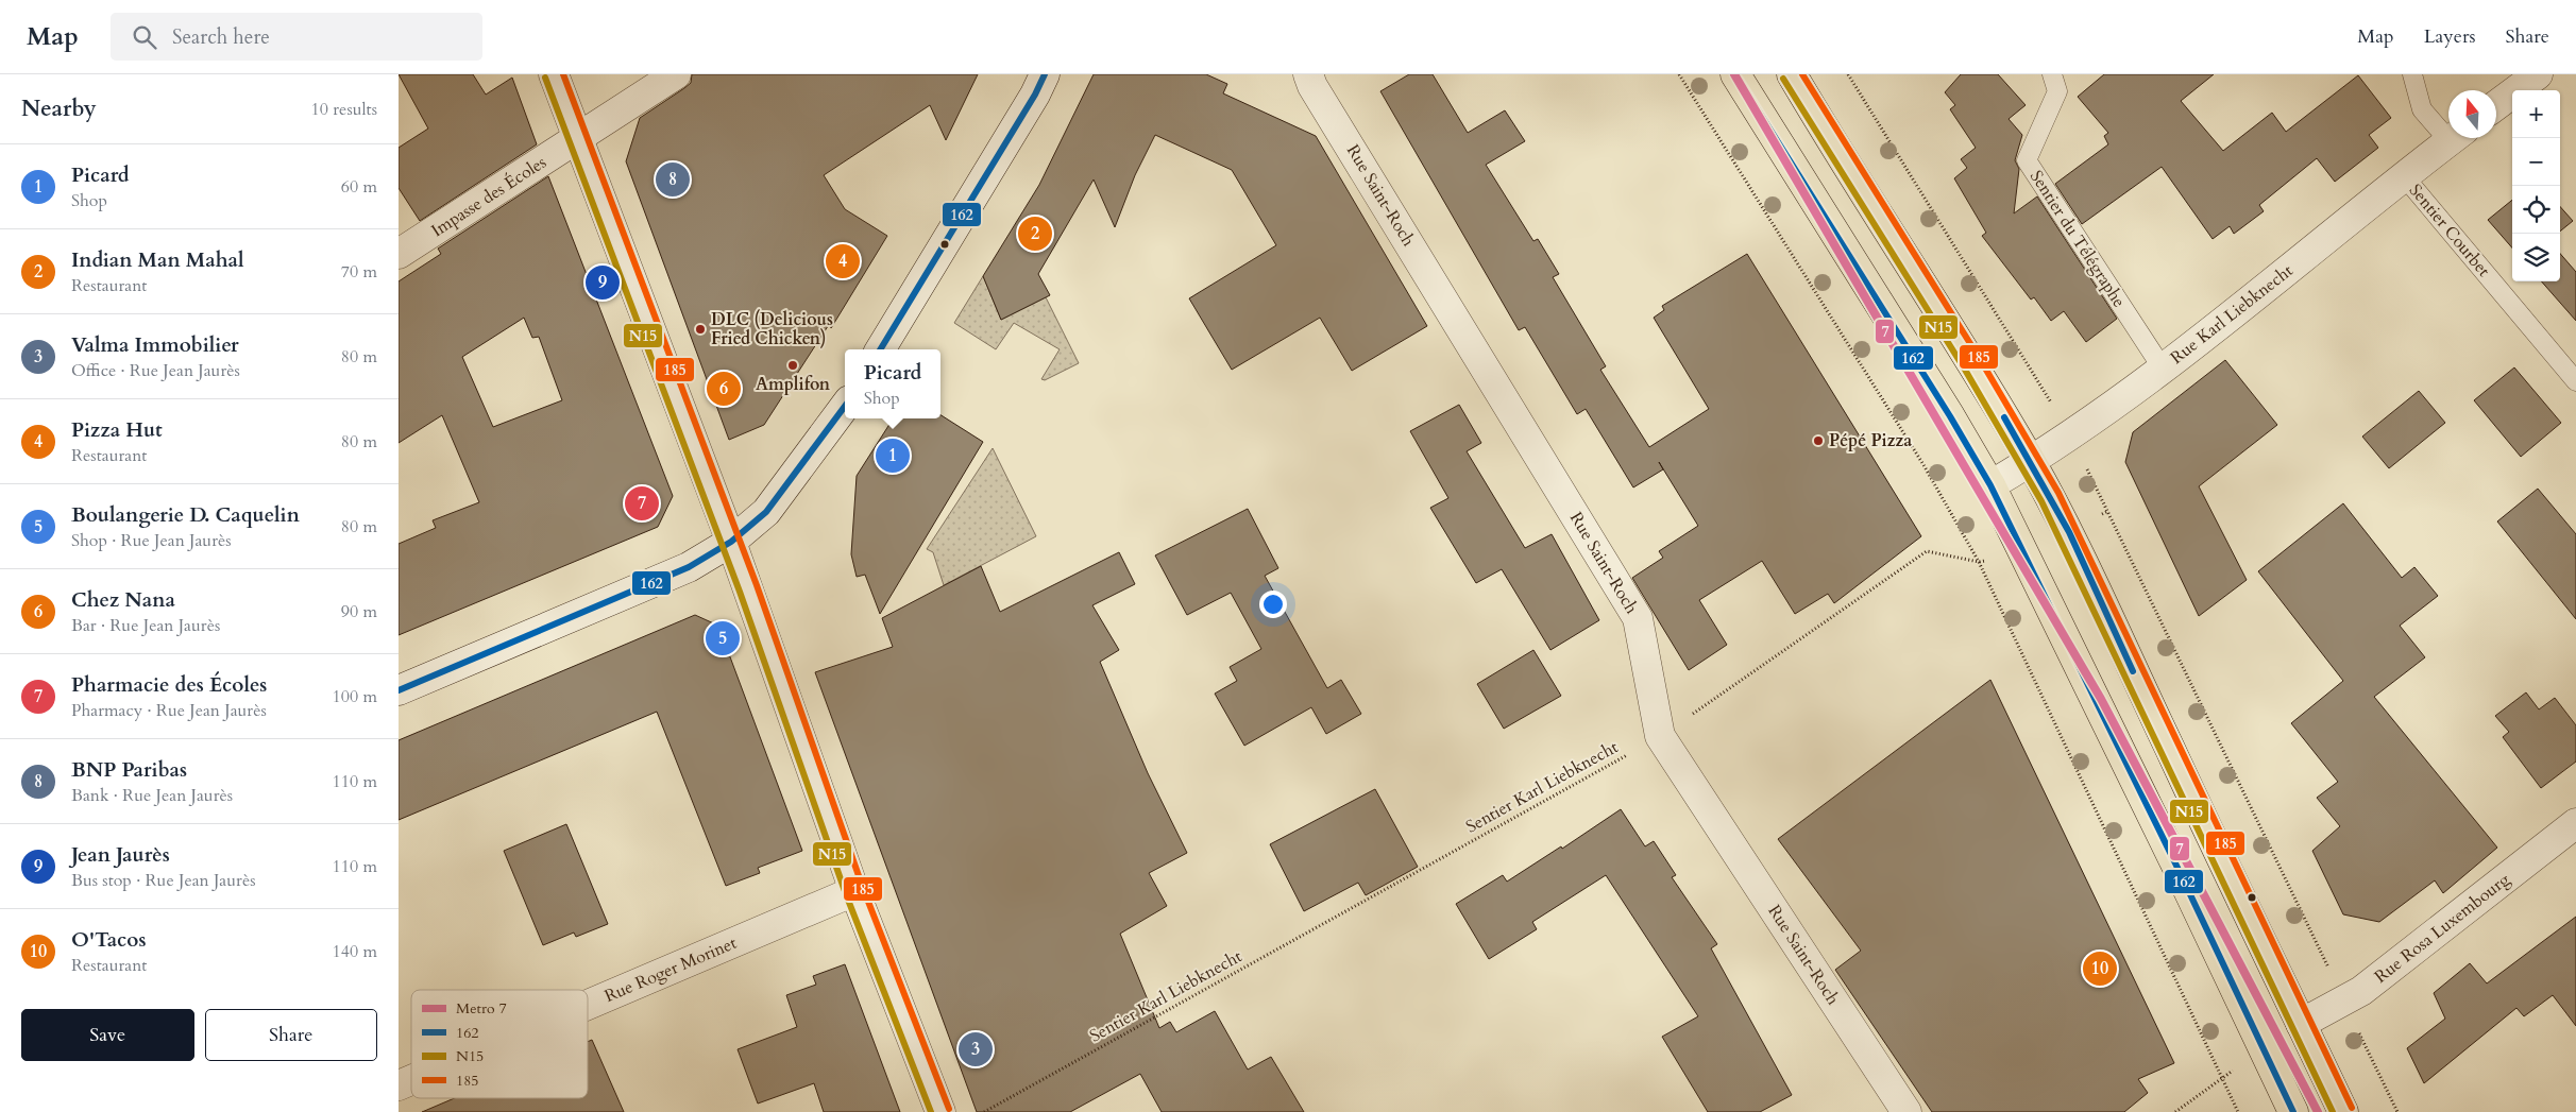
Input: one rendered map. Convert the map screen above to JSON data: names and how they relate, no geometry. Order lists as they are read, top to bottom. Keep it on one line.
{"streets":{"street":["Rue Saint-Roch","Impasse des Écoles","Rue Karl Liebknecht","Rue Rosa Luxembourg","Rue Roger Morinet"],"lane":["Sentier Courbet","Sentier du Télégraphe"],"path":["Sentier Karl Liebknecht"]},"crossings":[["Rue Saint-Roch","Sentier Karl Liebknecht"],["Sentier Courbet","Rue Karl Liebknecht"],["Sentier du Télégraphe","Rue Karl Liebknecht"]],"places":["DLC (Delicious Fried Chicken)","Amplifon","Pépé Pizza"],"lines":["metro line 7","transit line 162","transit line 185","transit line N15"],"legend":["Metro 7","162","N15","185"],"north":"top","page":{"header":"Map","search":"Search here","nav":["Map","Layers","Share"],"heading":["Nearby","10 results"],"map_buttons":["+","−"],"list":[{"mark":"1","name":"Picard","note":"Shop","value":"60 m"},{"mark":"2","name":"Indian Man Mahal","note":"Restaurant","value":"70 m"},{"mark":"3","name":"Valma Immobilier","note":"Office · Rue Jean Jaurès","value":"80 m"},{"mark":"4","name":"Pizza Hut","note":"Restaurant","value":"80 m"},{"mark":"5","name":"Boulangerie D. Caquelin","note":"Shop · Rue Jean Jaurès","value":"80 m"},{"mark":"6","name":"Chez Nana","note":"Bar · Rue Jean Jaurès","value":"90 m"},{"mark":"7","name":"Pharmacie des Écoles","note":"Pharmacy · Rue Jean Jaurès","value":"100 m"},{"mark":"8","name":"BNP Paribas","note":"Bank · Rue Jean Jaurès","value":"110 m"},{"mark":"9","name":"Jean Jaurès","note":"Bus stop · Rue Jean Jaurès","value":"110 m"},{"mark":"10","name":"O'Tacos","note":"Restaurant","value":"140 m"}],"pins":["8","2","4","9","6","1","7","5","10","3"],"popup":["Picard","Shop"],"buttons":["Save","Share"]}}
